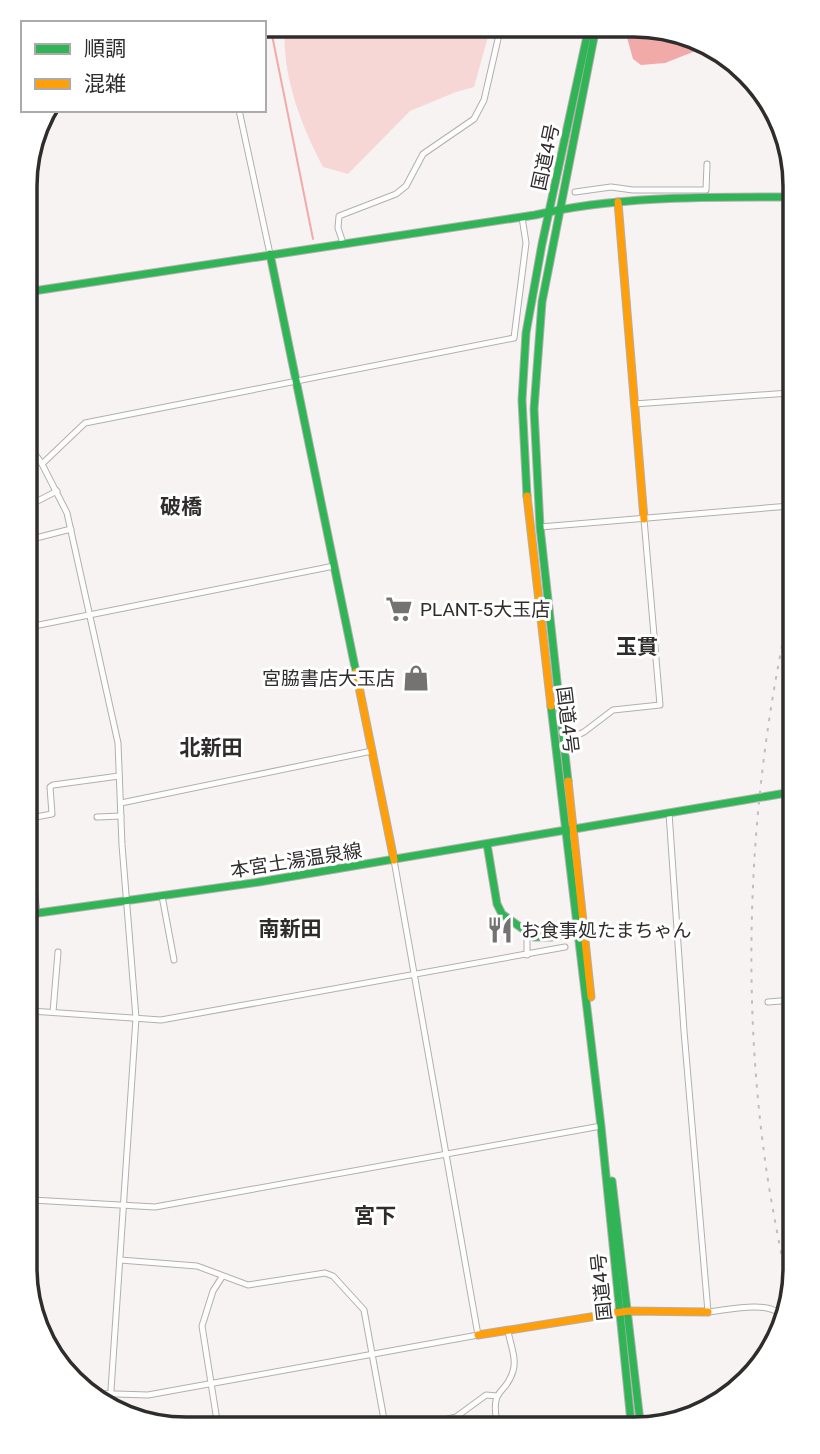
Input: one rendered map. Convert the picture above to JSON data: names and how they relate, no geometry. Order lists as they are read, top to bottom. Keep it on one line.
{"streets":{"main road":["国道4号","本宮土湯温泉線"]},"crossings":[["国道4号","本宮土湯温泉線"]],"districts":["破橋","玉貫","北新田","南新田","宮下"],"places":{"supermarket":["PLANT-5大玉店"],"shop":["宮脇書店大玉店"],"restaurant":["お食事処たまちゃん"]},"legend":["順調","混雑"]}
